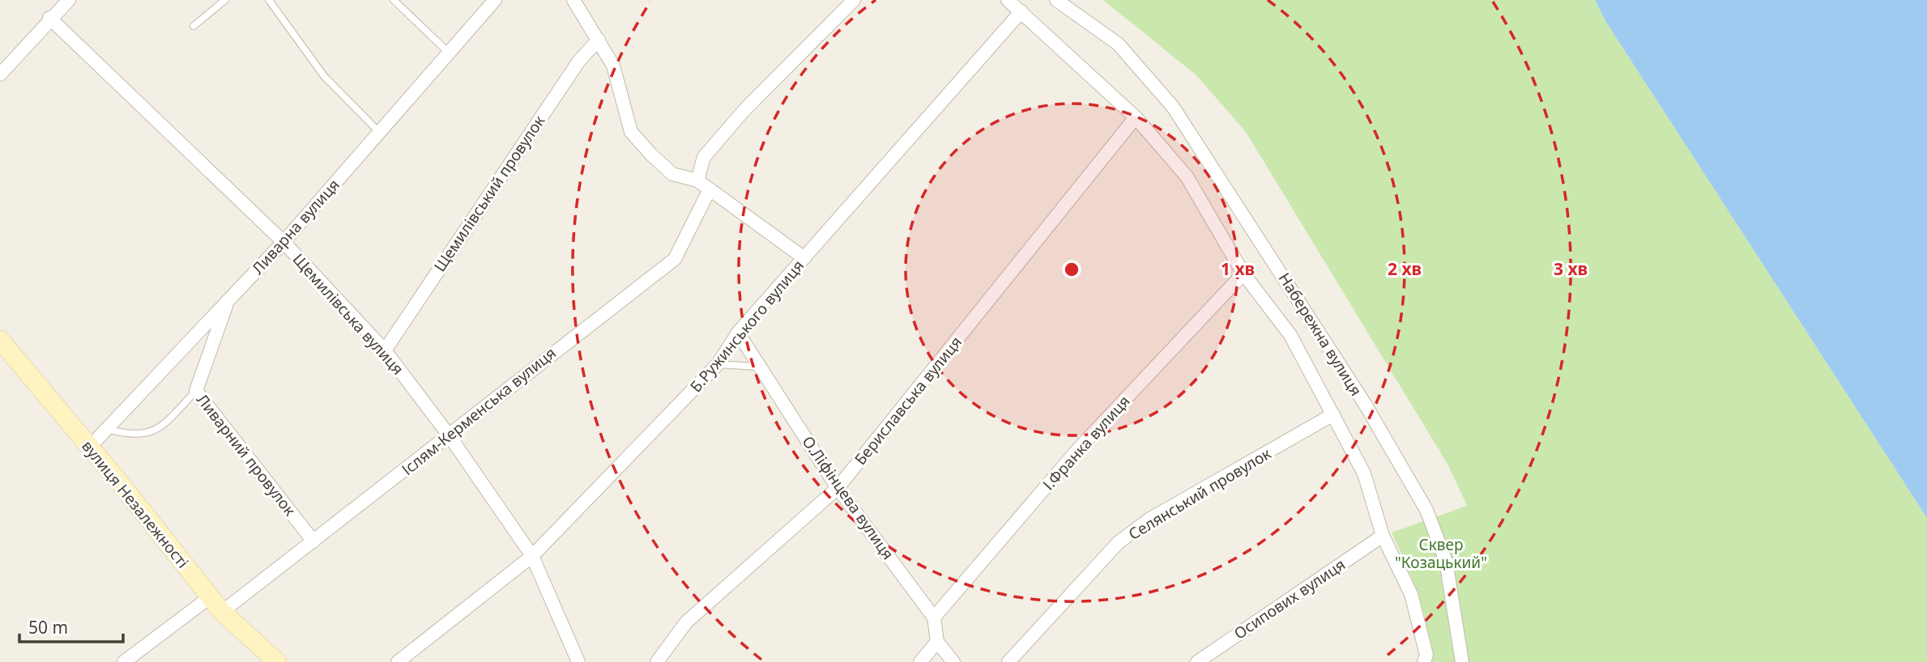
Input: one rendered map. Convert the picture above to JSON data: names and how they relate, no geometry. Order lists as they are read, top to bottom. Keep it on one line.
{"streets":{"street":["Щемилівський провулок","Ливарна вулиця","Щемилівська вулиця","Б.Ружинського вулиця","Набережна вулиця","Бериславська вулиця","Іслям-Керменська вулиця","І.Франка вулиця","Ливарний провулок","Селянський провулок","О.Ліфінцева вулиця","вулиця Незалежності","Осипових вулиця"]},"crossings":[["Щемилівський провулок","Щемилівська вулиця"],["Ливарна вулиця","Щемилівська вулиця"],["Ливарна вулиця","Ливарний провулок"],["Ливарна вулиця","вулиця Незалежності"],["Щемилівська вулиця","Б.Ружинського вулиця"],["Щемилівська вулиця","Іслям-Керменська вулиця"],["Б.Ружинського вулиця","О.Ліфінцева вулиця"],["Бериславська вулиця","О.Ліфінцева вулиця"],["Іслям-Керменська вулиця","Ливарний провулок"],["Іслям-Керменська вулиця","вулиця Незалежності"],["І.Франка вулиця","О.Ліфінцева вулиця"]],"parks":["Сквер \"Козацький\""],"scale_bar":"50 m","rings":["1 хв","2 хв","3 хв"]}
